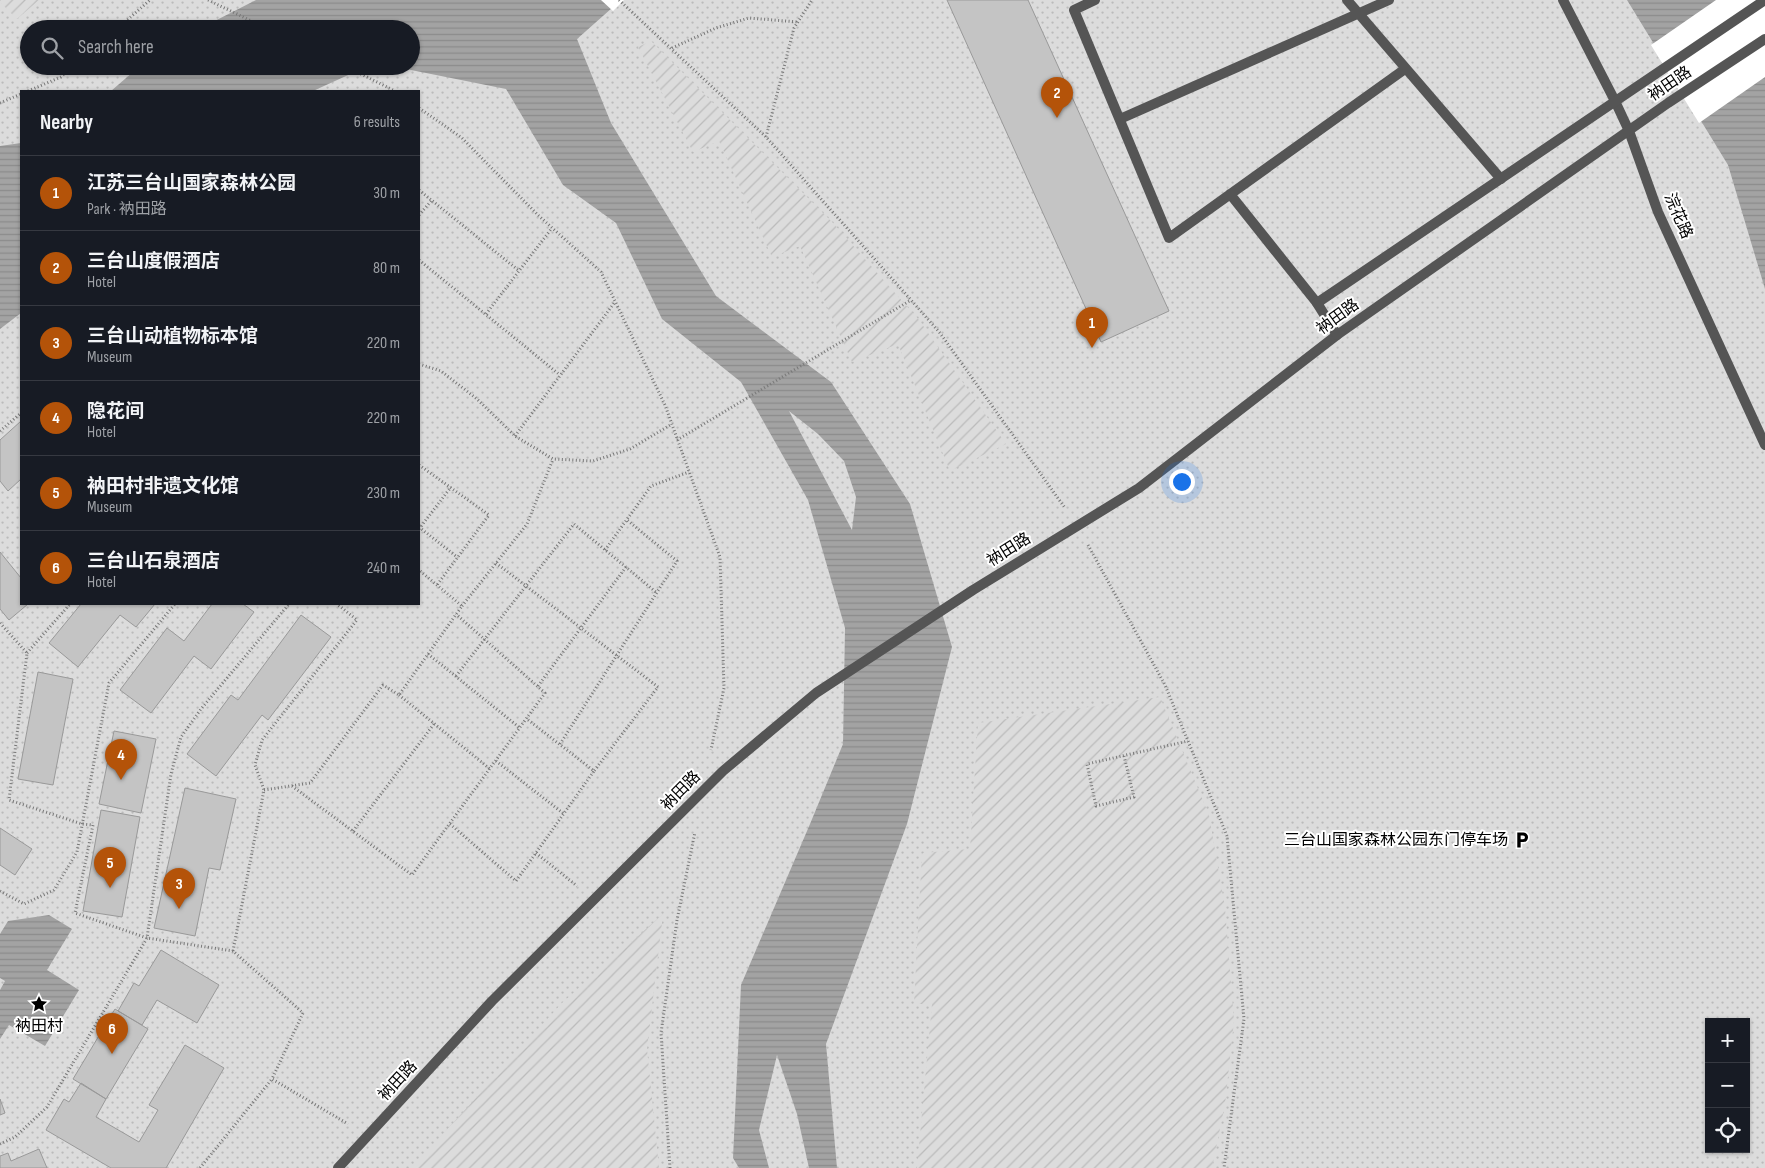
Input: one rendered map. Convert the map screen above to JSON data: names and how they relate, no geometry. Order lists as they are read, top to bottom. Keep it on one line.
{"streets":{"street":["衲田路","浣花路"]},"crossings":[["衲田路","浣花路"]],"places":{"parking":["三台山国家森林公园东门停车场"],"place":["衲田村"]},"page":{"search":"Search here","pins":["2","1","4","5","3","6"],"heading":["Nearby","6 results"],"list":[{"mark":"1","name":"江苏三台山国家森林公园","note":"Park · 衲田路","value":"30 m"},{"mark":"2","name":"三台山度假酒店","note":"Hotel","value":"80 m"},{"mark":"3","name":"三台山动植物标本馆","note":"Museum","value":"220 m"},{"mark":"4","name":"隐花间","note":"Hotel","value":"220 m"},{"mark":"5","name":"衲田村非遗文化馆","note":"Museum","value":"230 m"},{"mark":"6","name":"三台山石泉酒店","note":"Hotel","value":"240 m"}],"map_buttons":["+","−"]}}
